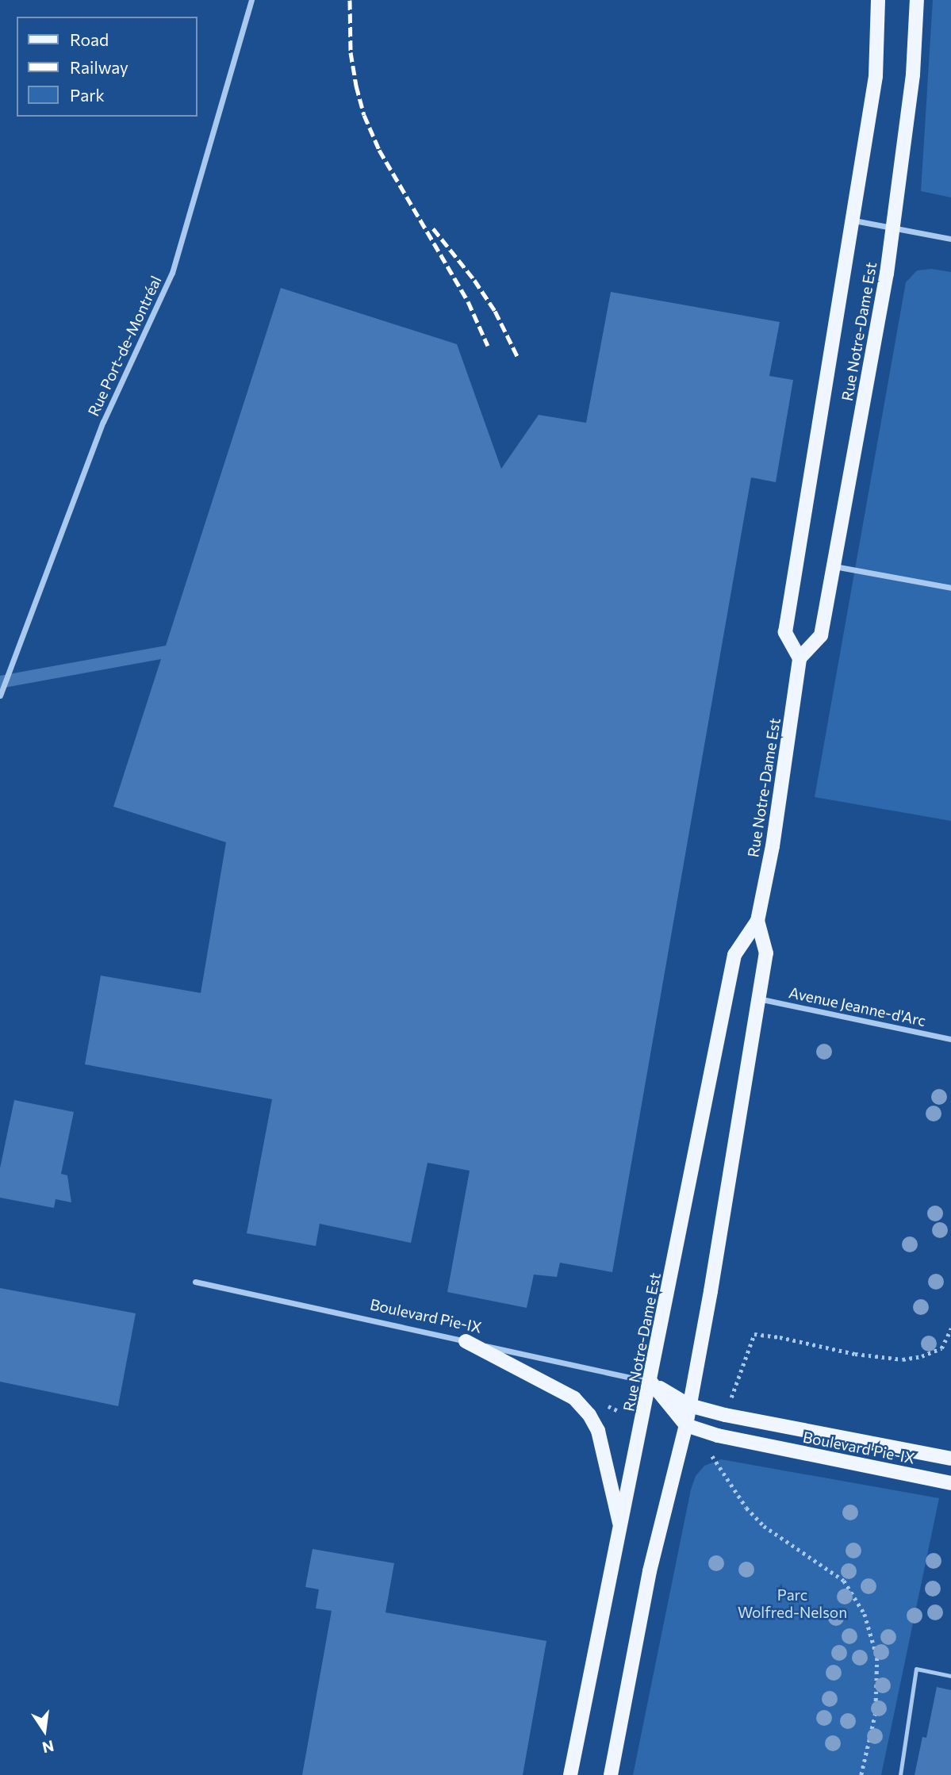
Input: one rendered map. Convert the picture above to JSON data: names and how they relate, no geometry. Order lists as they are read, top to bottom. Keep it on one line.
{"streets":{"main road":["Rue Notre-Dame Est","Boulevard Pie-IX"],"street":["Rue Port-de-Montréal","Avenue Jeanne-d'Arc"]},"crossings":[["Rue Notre-Dame Est","Avenue Jeanne-d'Arc"],["Rue Notre-Dame Est","Boulevard Pie-IX"]],"parks":["Parc Wolfred-Nelson"],"legend":["Road","Railway","Park"],"north":"bottom"}
